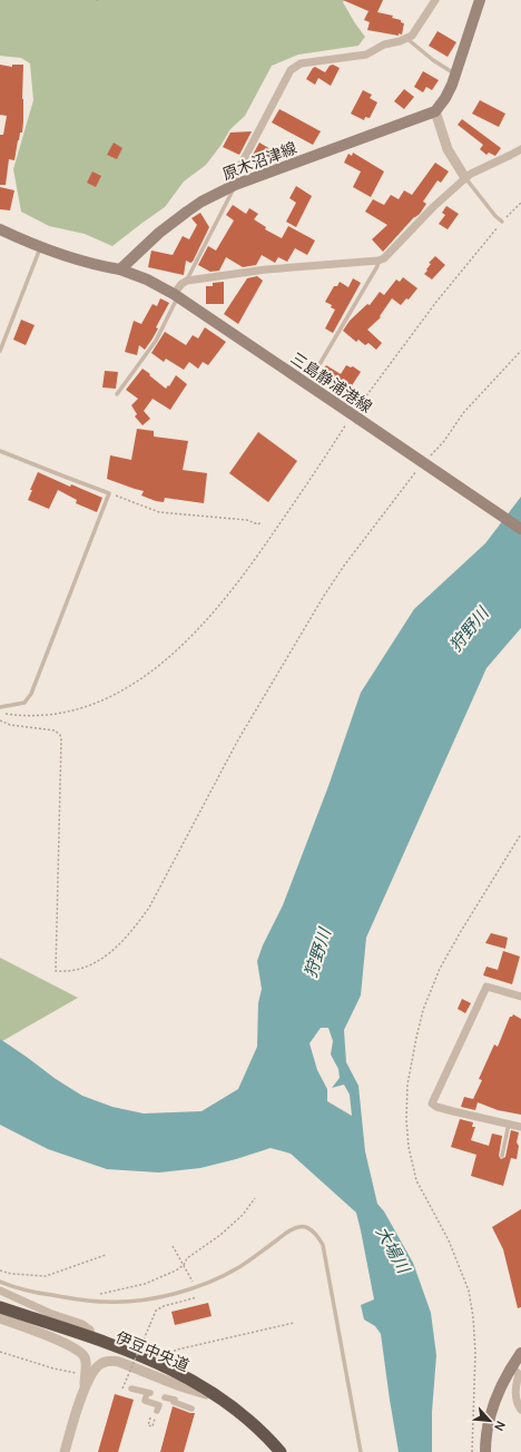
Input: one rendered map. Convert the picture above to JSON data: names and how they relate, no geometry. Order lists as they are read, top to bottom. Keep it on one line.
{"streets":{"highway":["伊豆中央道"],"main road":["原木沼津線","三島静浦港線"]},"crossings":[["原木沼津線","三島静浦港線"]],"water":["狩野川","大場川"],"north":"bottom right"}
